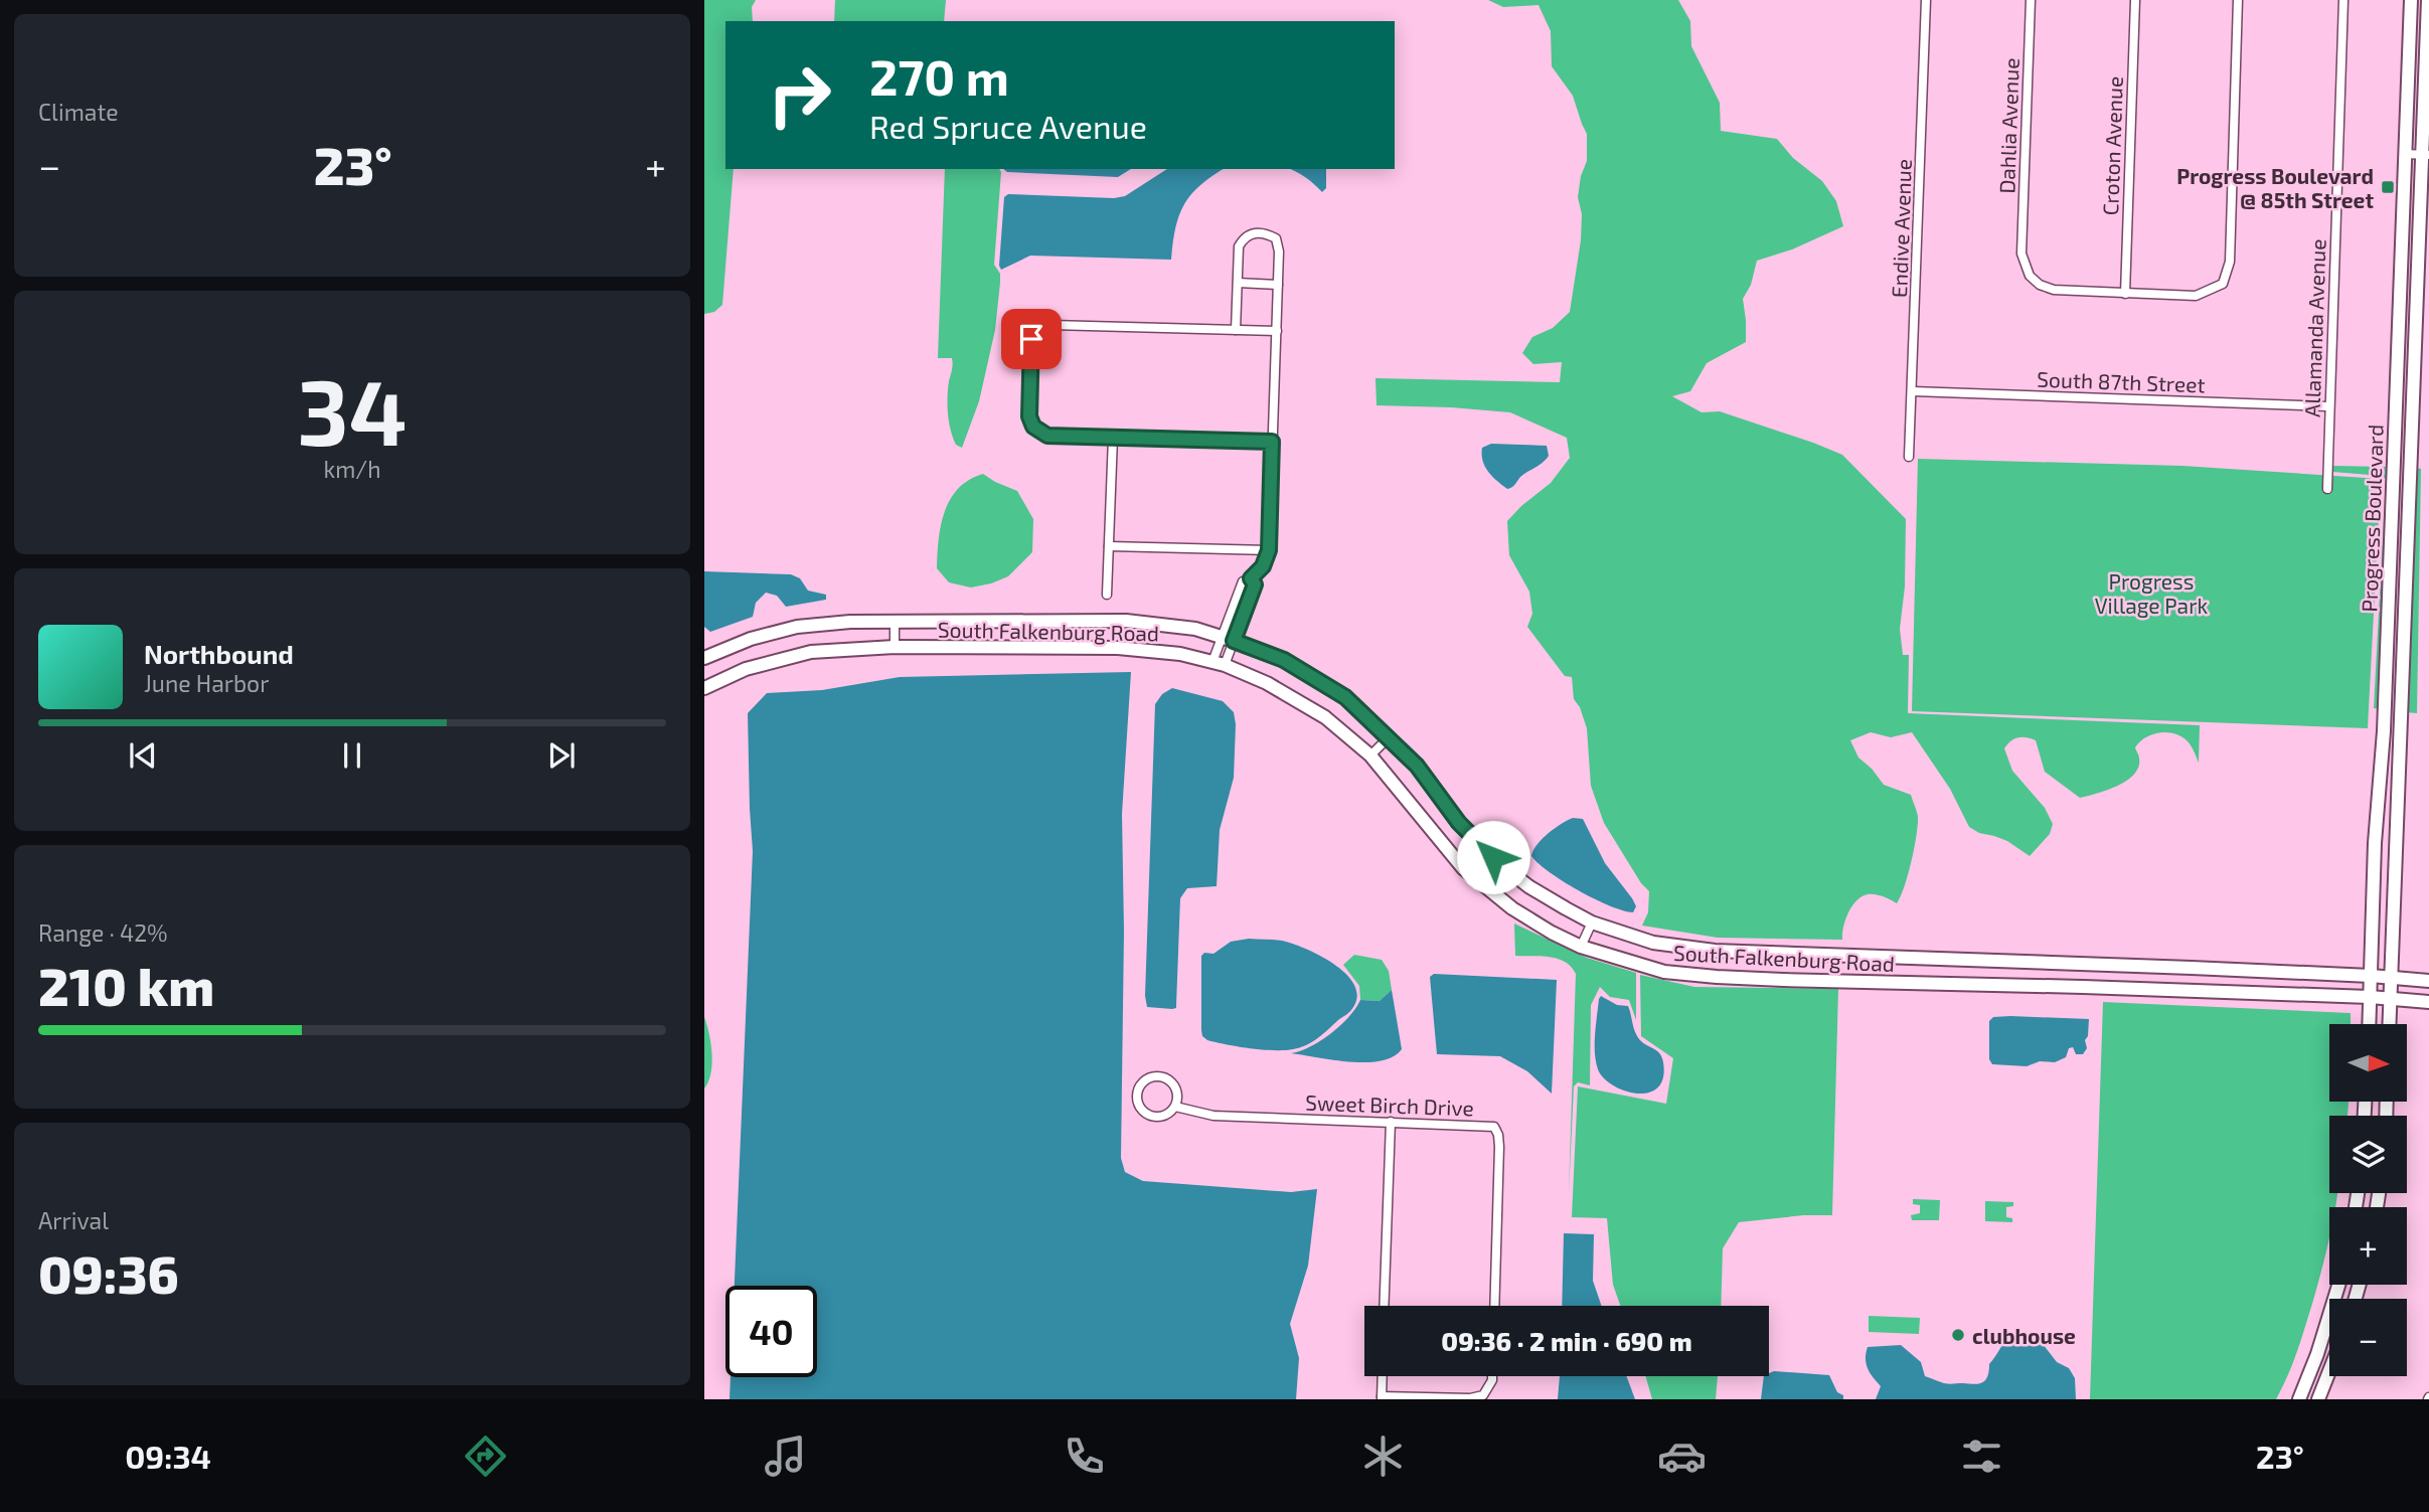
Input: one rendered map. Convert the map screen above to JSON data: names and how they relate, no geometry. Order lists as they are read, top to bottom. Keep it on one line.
{"streets":{"street":["Dahlia Avenue","Croton Avenue","Endive Avenue","Allamanda Avenue","South 87th Street","Progress Boulevard","South Falkenburg Road","Sweet Birch Drive"]},"crossings":[["Dahlia Avenue","Croton Avenue"],["Endive Avenue","South 87th Street"],["Allamanda Avenue","South 87th Street"],["Progress Boulevard","South Falkenburg Road"]],"parks":["Progress Village Park"],"places":{"transit":["Progress Boulevard @ 85th Street"],"other":["clubhouse"]},"north":"right","page":{"tile":["Climate",["34","km/h"],["Range · 42%","210 km"],["Arrival","09:36"]],"turn":["270 m","Red Spruce Avenue"],"heat":["−","23°","+"],"song":["Northbound","June Harbor"],"map_buttons":["+","−"],"limit":"40","trip":"09:36 · 2 min · 690 m","tabs":["09:34","23°"]}}
